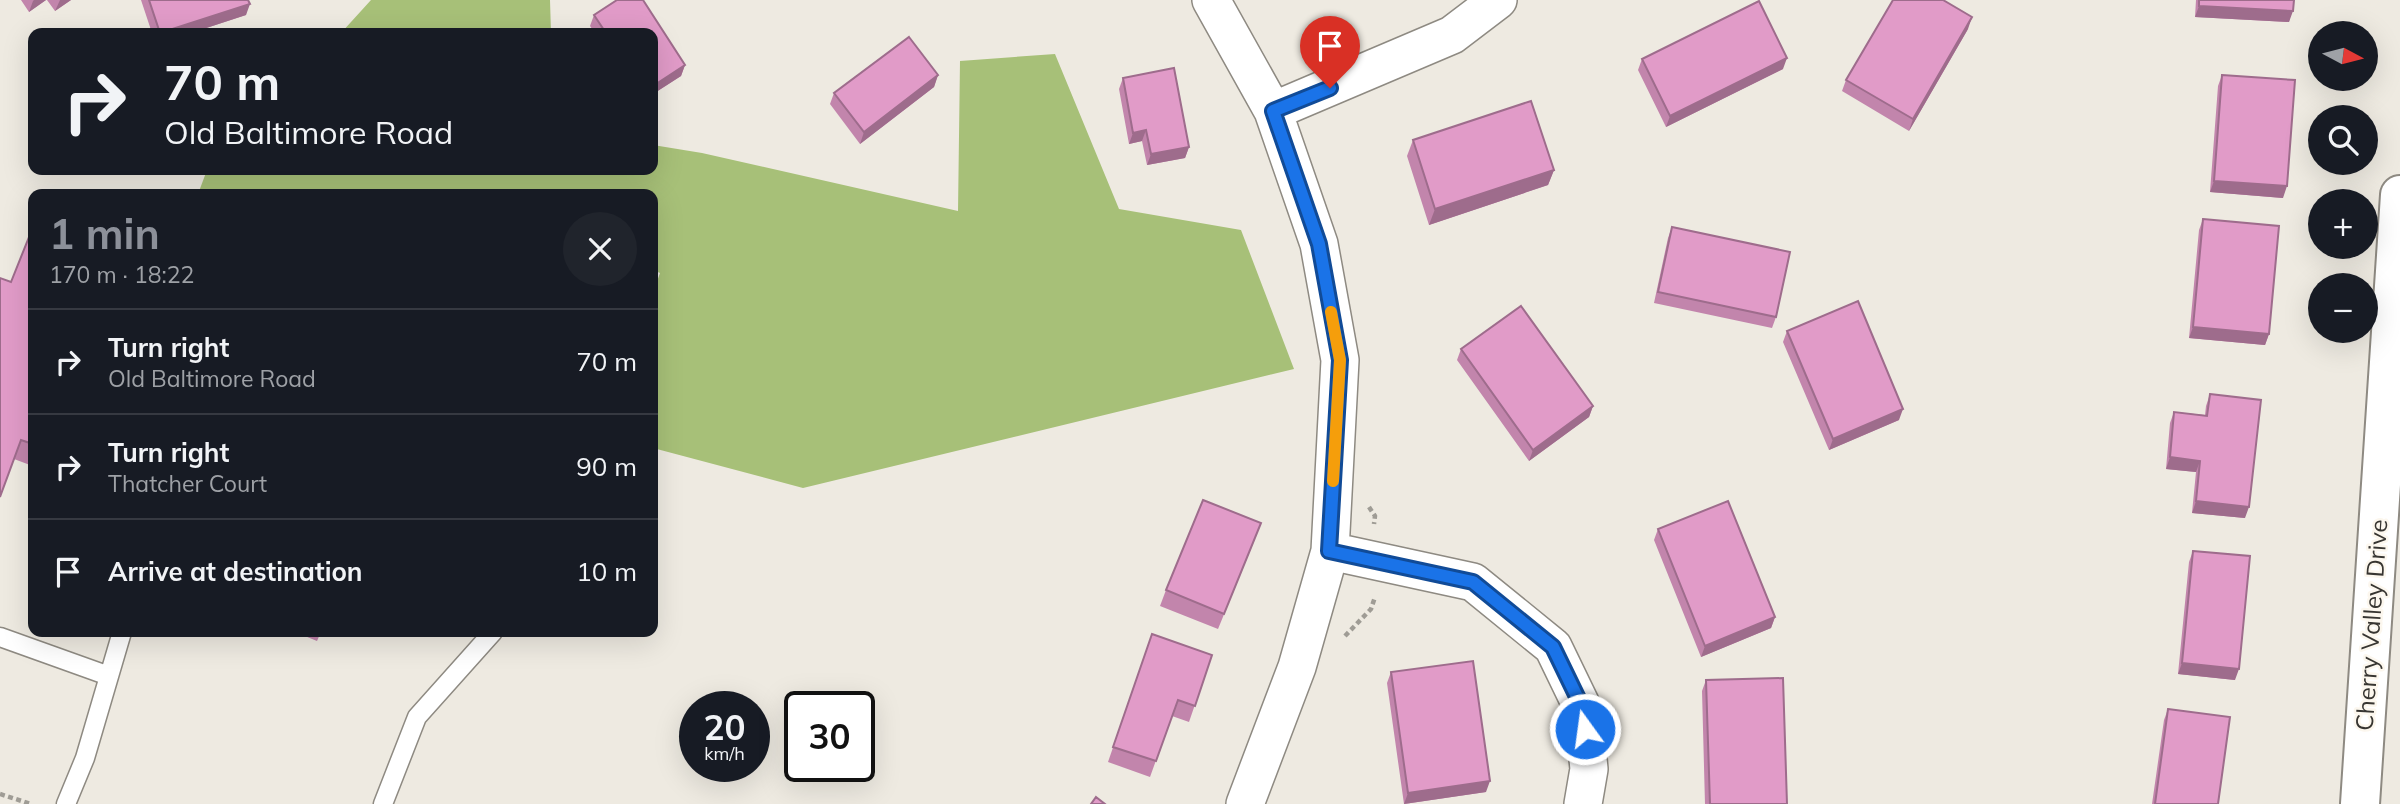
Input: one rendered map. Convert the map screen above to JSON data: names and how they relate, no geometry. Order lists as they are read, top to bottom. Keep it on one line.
{"streets":{"street":["Cherry Valley Drive"]},"north":"right","page":{"map_buttons":["+","−"],"turn":["70 m","Old Baltimore Road"],"heading":["1 min","170 m · 18:22"],"list":[{"name":"Turn right","note":"Old Baltimore Road","value":"70 m"},{"name":"Turn right","note":"Thatcher Court","value":"90 m"},{"name":"Arrive at destination","value":"10 m"}],"speed":"20 km/h","limit":"30"}}
